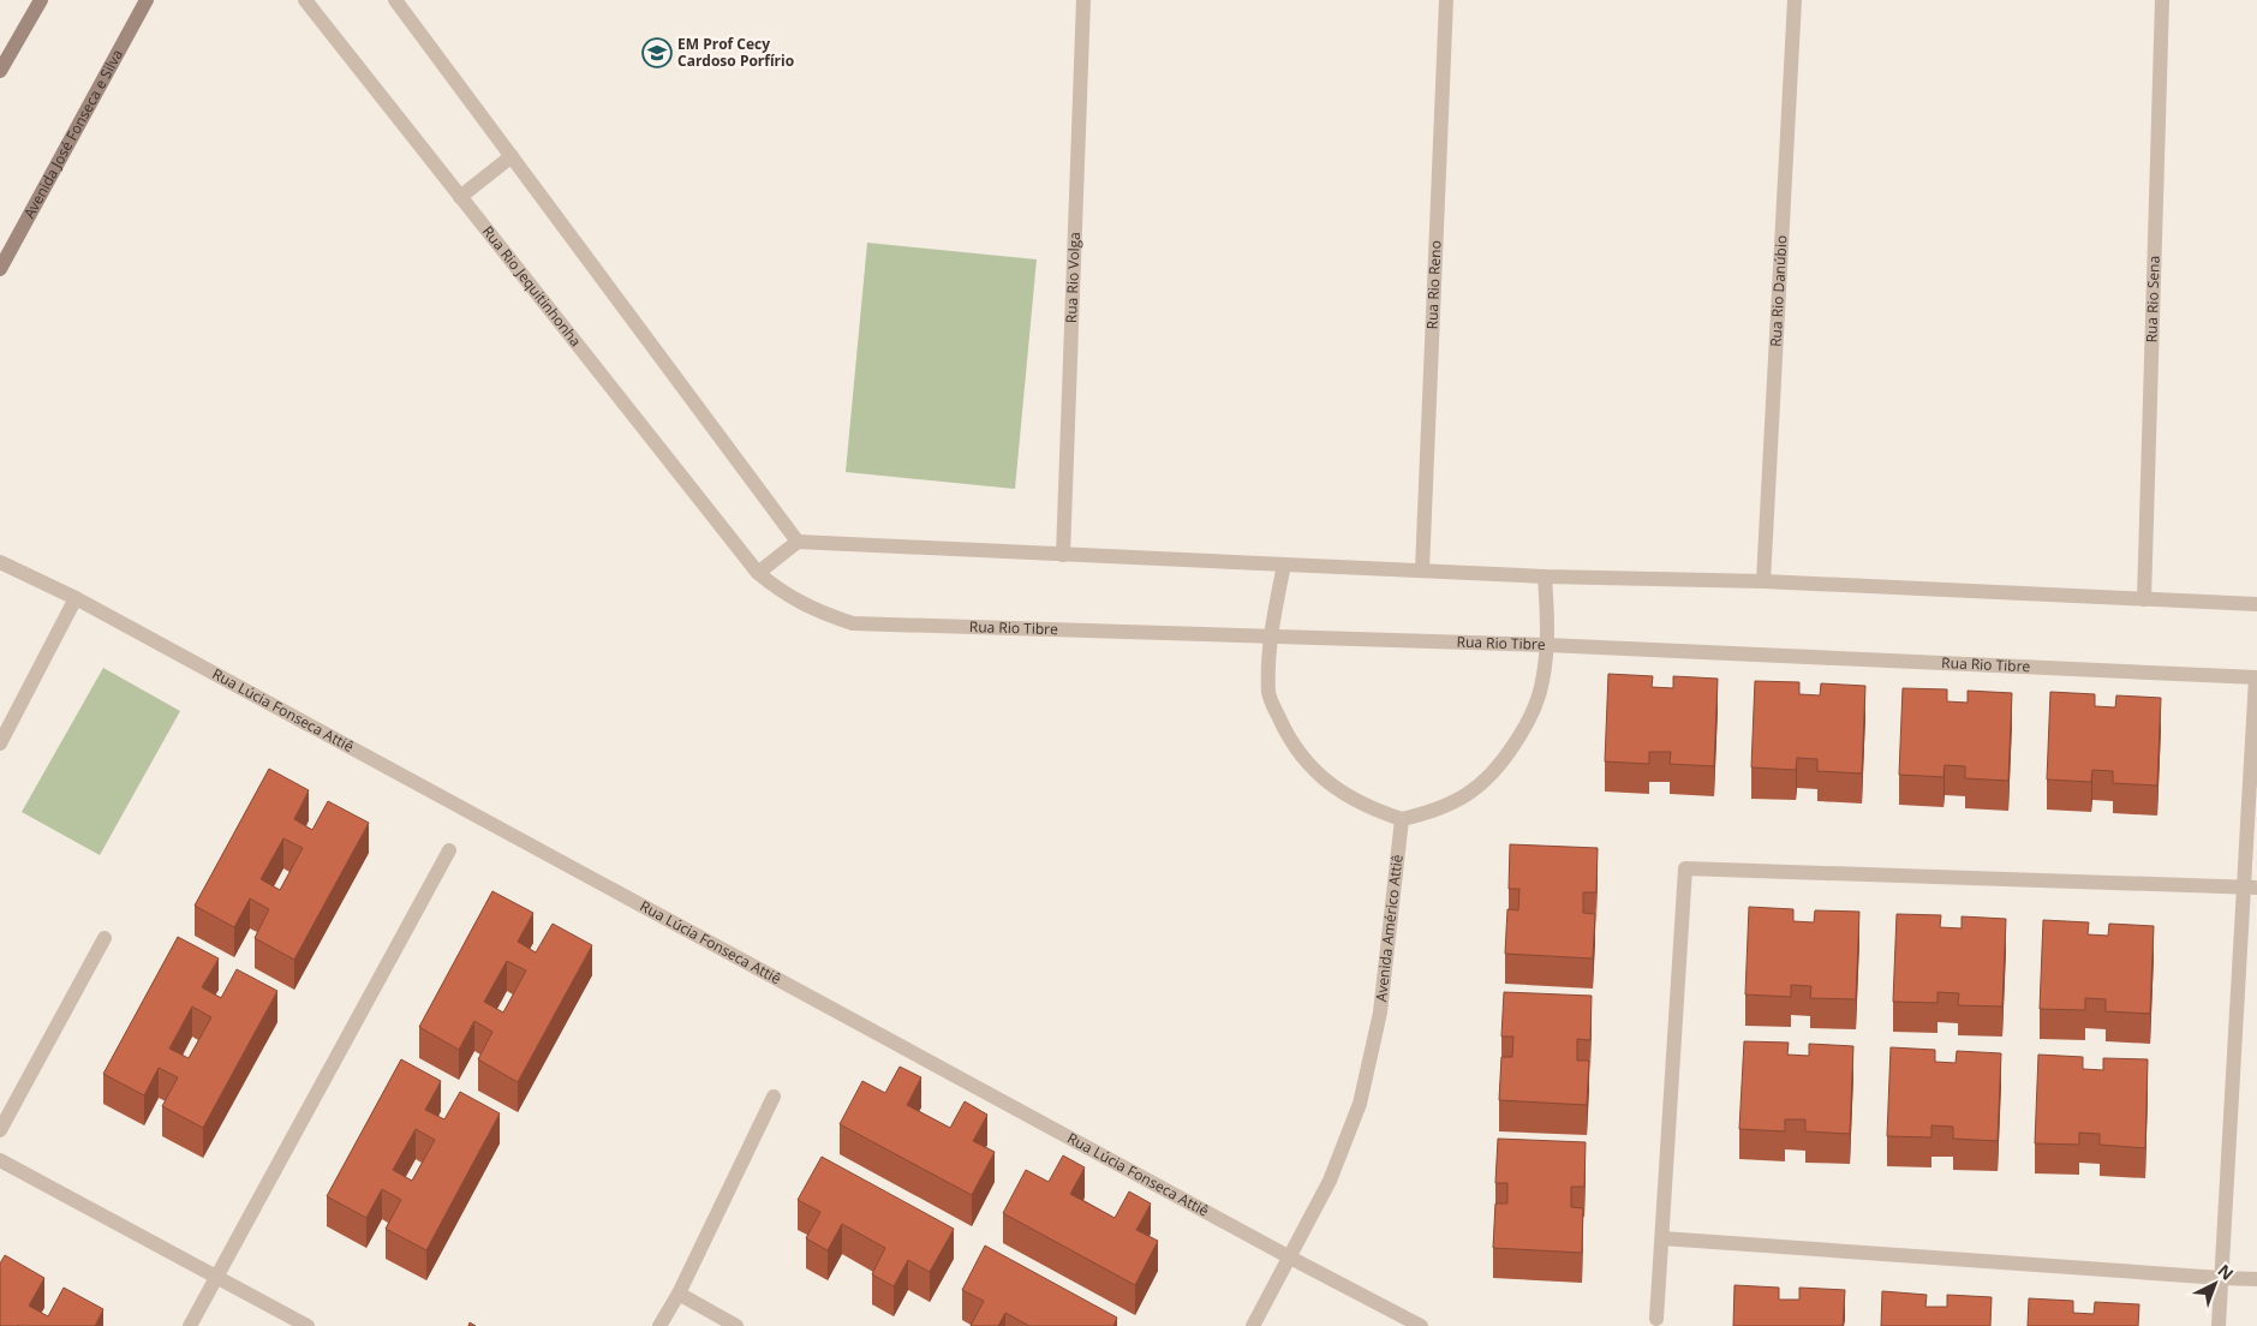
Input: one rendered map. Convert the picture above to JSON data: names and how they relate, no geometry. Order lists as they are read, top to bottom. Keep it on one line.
{"streets":{"main road":["Avenida José Fonseca e Silva"],"street":["Rua Rio Volga","Rua Rio Reno","Rua Rio Jequitinhonha","Rua Rio Danúbio","Rua Rio Sena","Rua Rio Tibre","Rua Lúcia Fonseca Attiê","Avenida Américo Attiê"]},"crossings":[["Rua Rio Jequitinhonha","Rua Rio Tibre"],["Rua Lúcia Fonseca Attiê","Avenida Américo Attiê"]],"places":{"school or university":["EM Prof Cecy Cardoso Porfírio"]},"north":"top right"}
